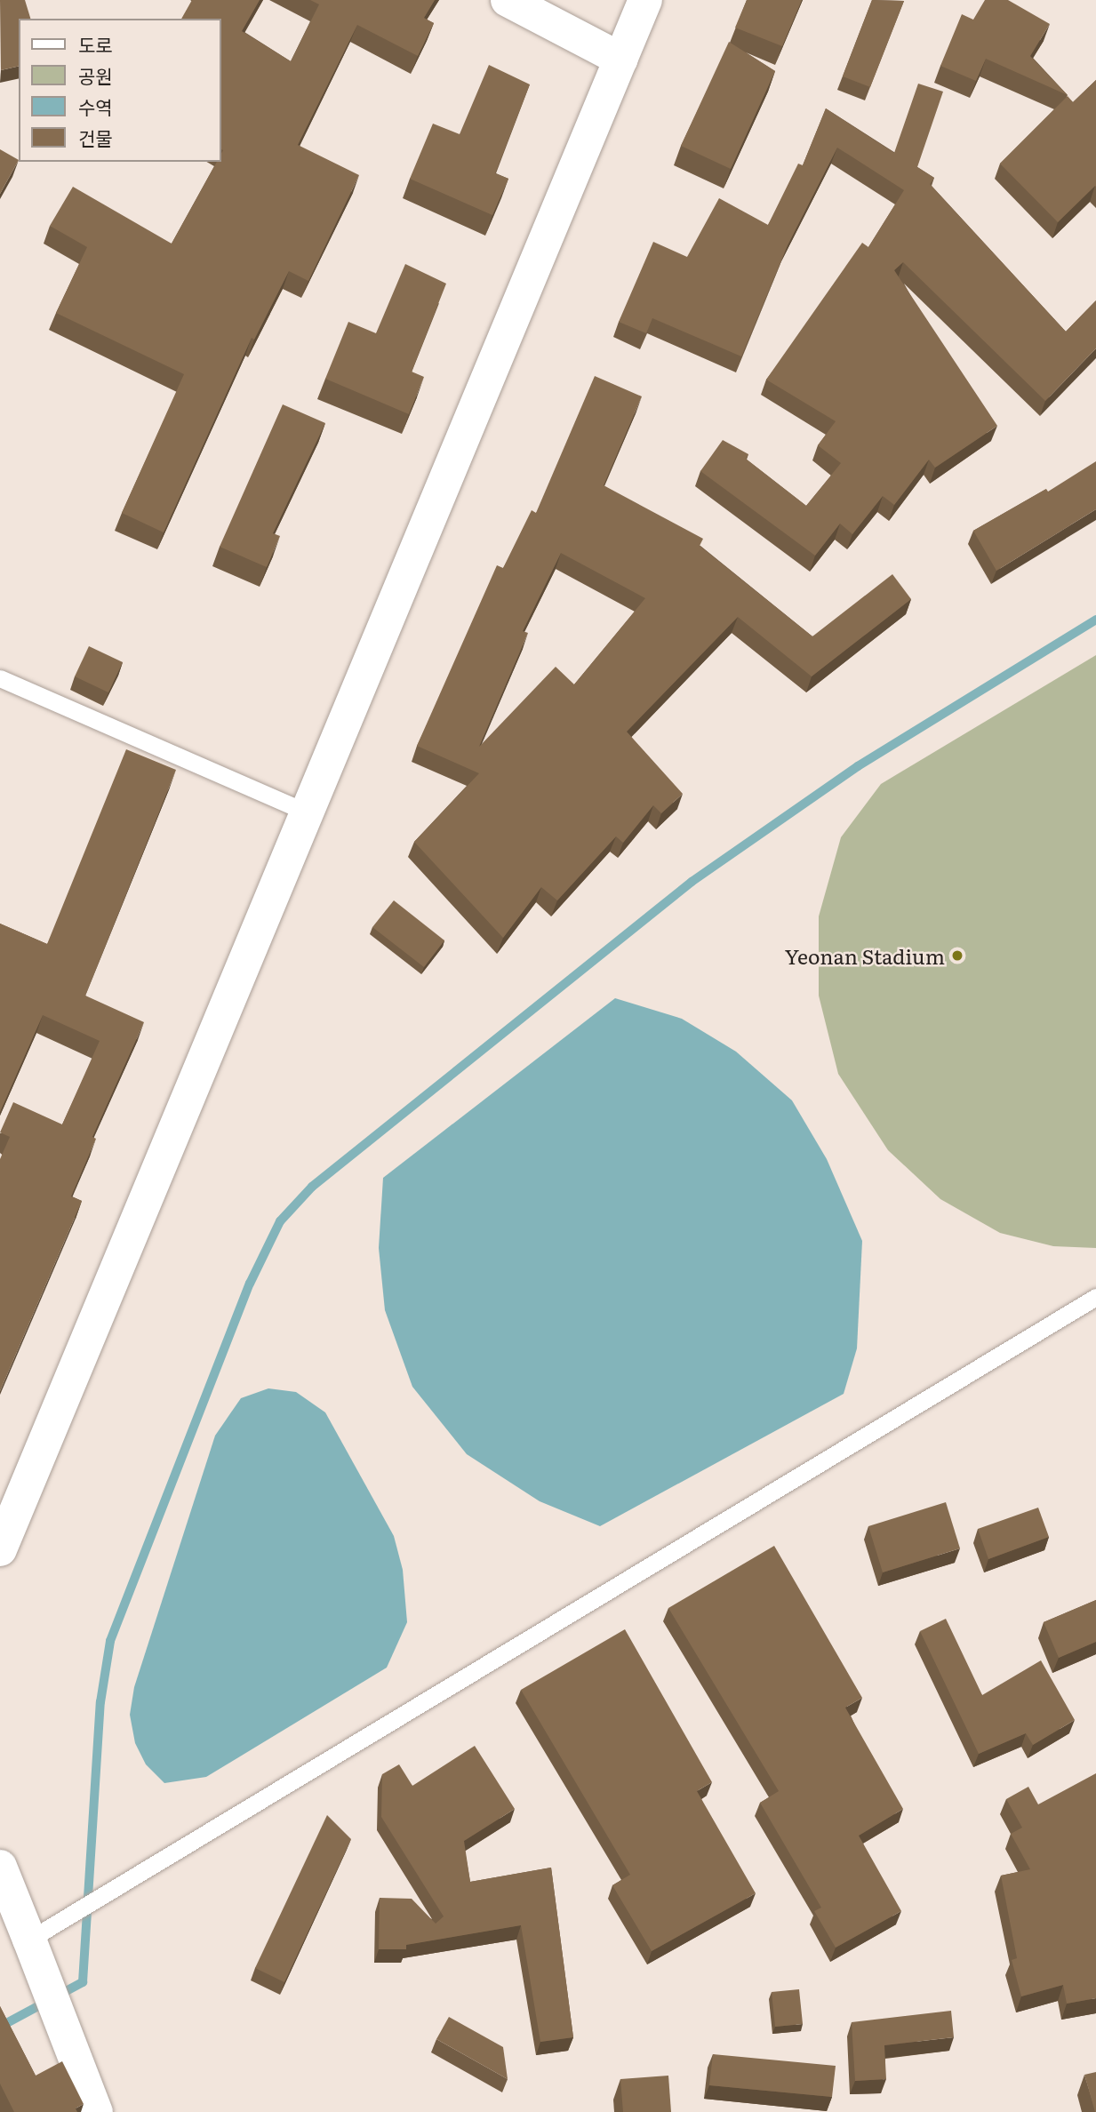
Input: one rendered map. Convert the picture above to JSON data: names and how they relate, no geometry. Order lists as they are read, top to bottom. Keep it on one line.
{"places":["Yeonan Stadium"],"legend":["도로","공원","수역","건물"]}
